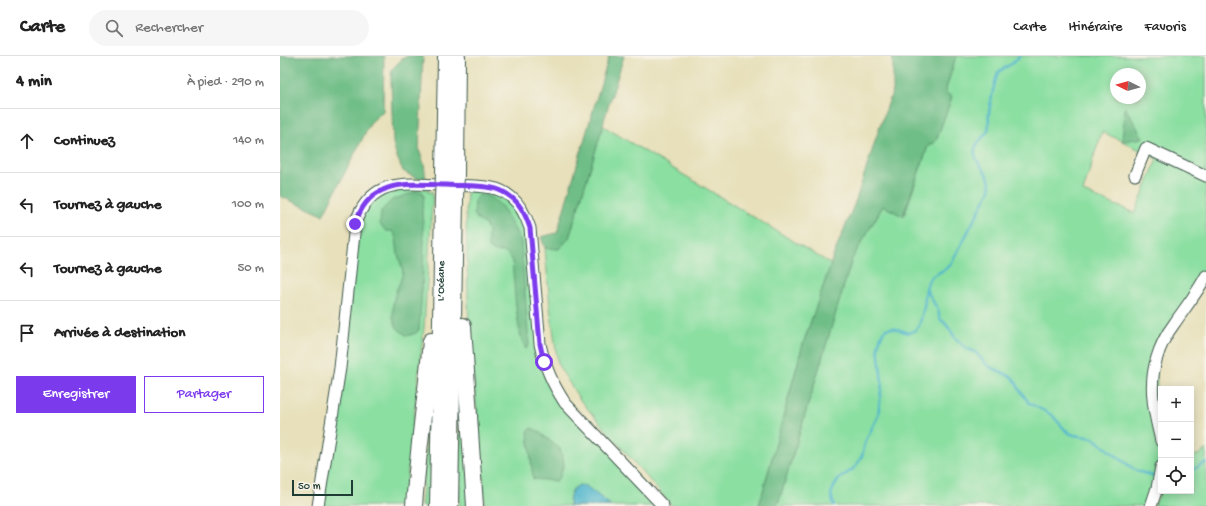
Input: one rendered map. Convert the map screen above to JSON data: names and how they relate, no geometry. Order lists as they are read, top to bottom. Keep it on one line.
{"streets":{"highway":["L’Océane"]},"scale_bar":"50 m","north":"left","page":{"header":"Carte","search":"Rechercher","nav":["Carte","Itinéraire","Favoris"],"heading":["4 min","À pied · 290 m"],"list":[["Continuez","140 m"],["Tournez à gauche","100 m"],["Tournez à gauche","50 m"],"Arrivée à destination"],"buttons":["Enregistrer","Partager"],"map_buttons":["+","−"],"scale":"50 m"}}
